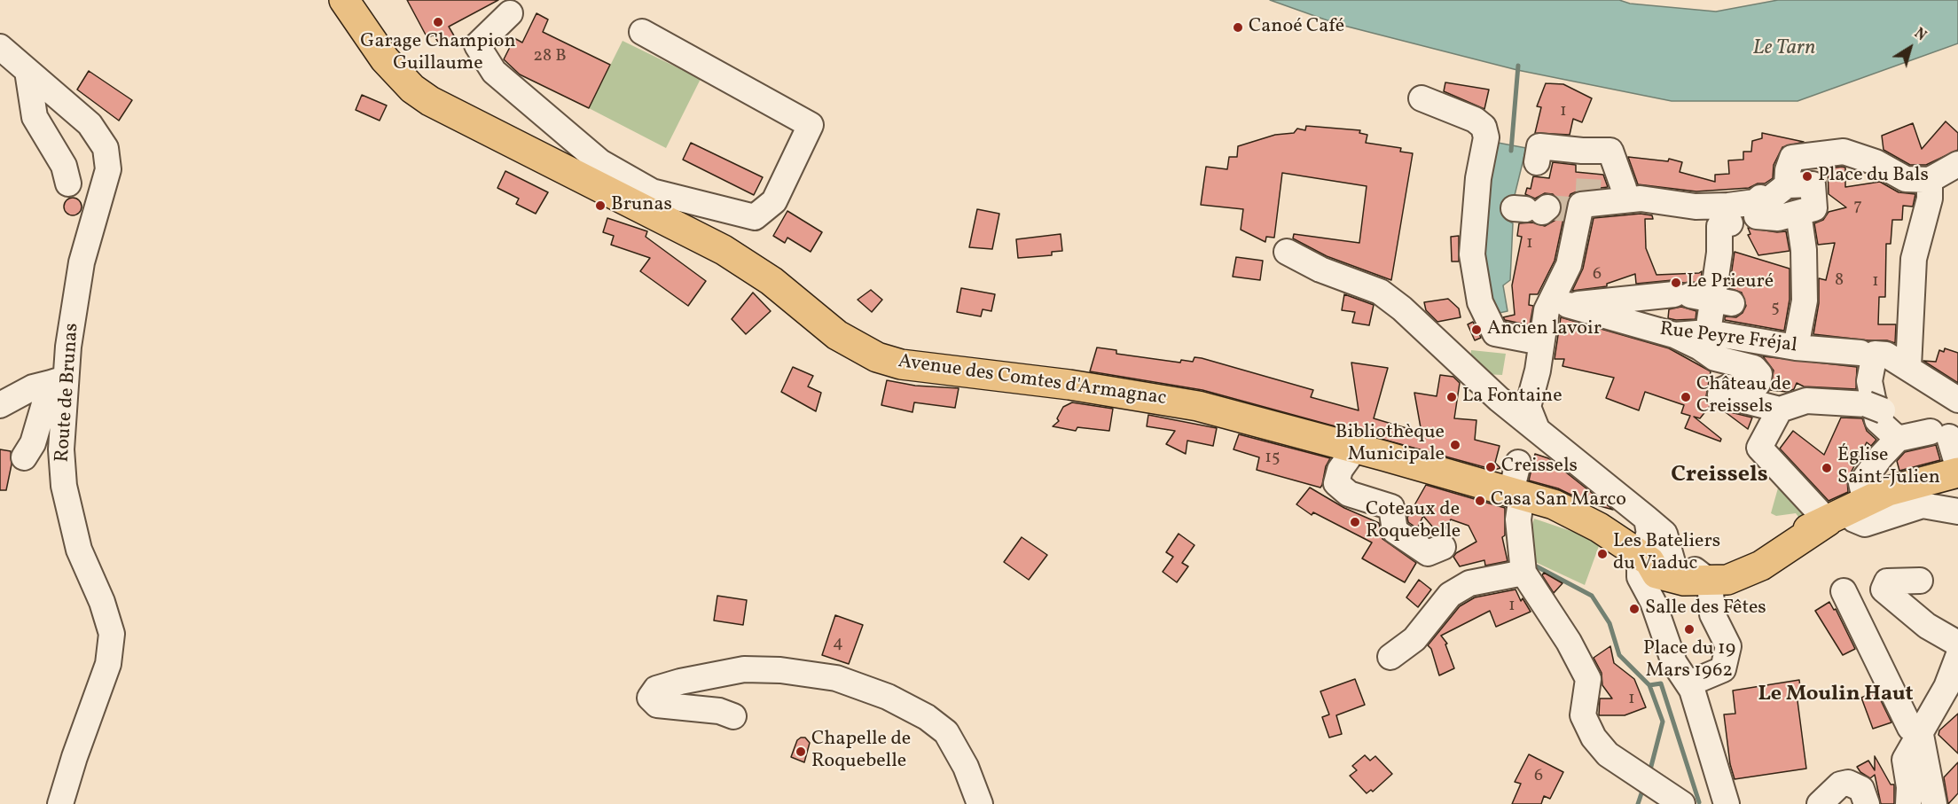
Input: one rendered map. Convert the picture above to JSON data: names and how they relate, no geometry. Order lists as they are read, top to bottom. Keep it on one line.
{"streets":{"main road":["Avenue des Comtes d'Armagnac"],"street":["Rue Peyre Fréjal","Route de Brunas"]},"districts":["Creissels","Le Moulin Haut"],"water":["Le Tarn"],"places":["Garage Champion Guillaume","Canoé Café","Place du Bals","Brunas","Le Prieuré","Ancien lavoir","La Fontaine","Château de Creissels","Bibliothèque Municipale","Creissels","Église Saint-Julien","Casa San Marco","Coteaux de Roquebelle","Les Bateliers du Viaduc","Salle des Fêtes","Place du 19 Mars 1962","Chapelle de Roquebelle"],"house_numbers":["28 B","1","7","1","6","8","1","5","15","1","4","1","6"],"north":"top right"}
